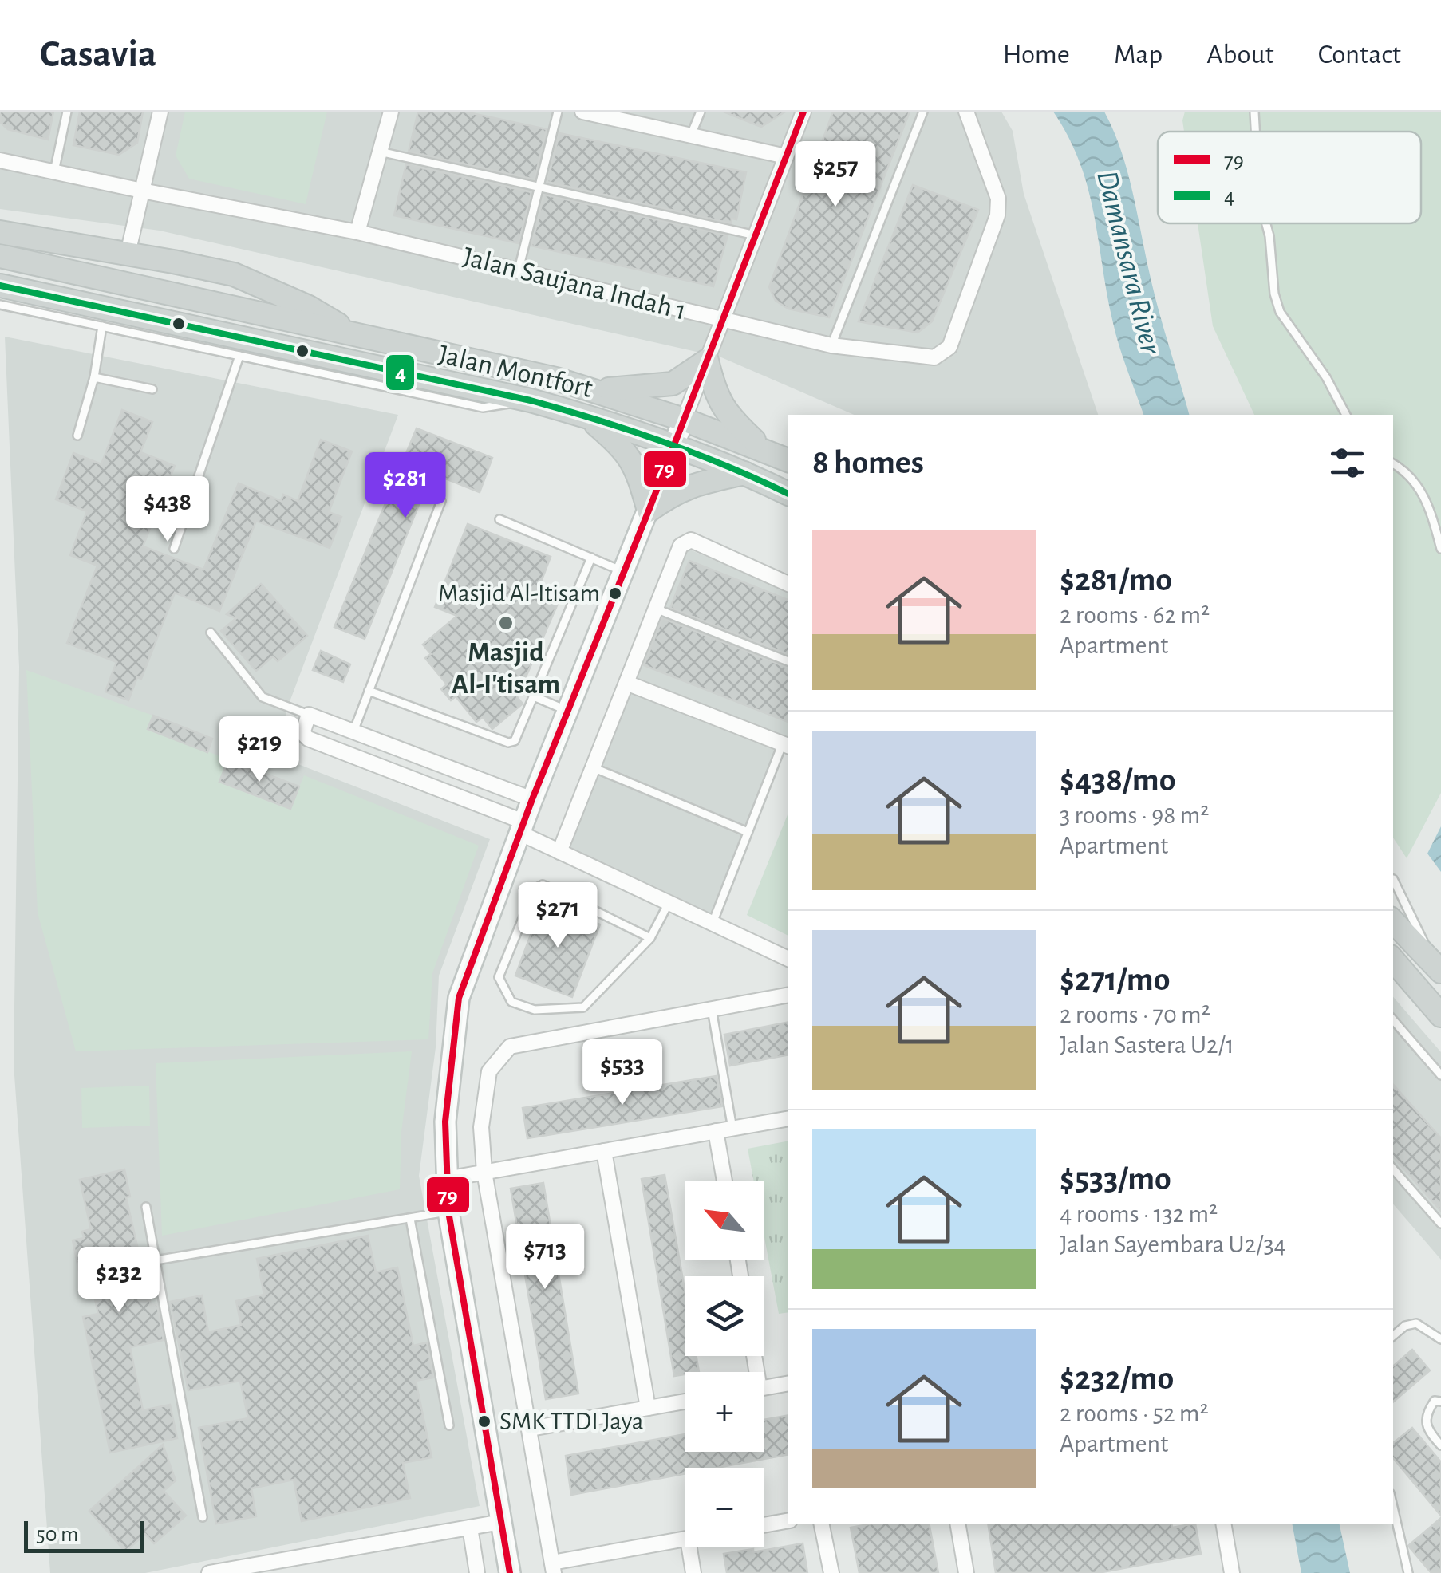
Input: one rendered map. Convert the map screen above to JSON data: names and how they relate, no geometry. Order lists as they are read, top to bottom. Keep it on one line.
{"streets":{"main road":["Jalan Montfort"],"street":["Jalan Saujana Indah 1"]},"water":["Damansara River"],"places":["Masjid Al-Itisam","Masjid Al-I'tisam","SMK TTDI Jaya"],"lines":["transit line 79","transit line 4"],"legend":["79","4"],"scale_bar":"50 m","north":"top left","page":{"header":"Casavia","nav":["Home","Map","About","Contact"],"price":["$257","$281","$438","$219","$271","$533","$713","$232"],"heading":"8 homes","list":[{"name":"$281/mo","note":"2 rooms · 62 m² · Apartment"},{"name":"$438/mo","note":"3 rooms · 98 m² · Apartment"},{"name":"$271/mo","note":"2 rooms · 70 m² · Jalan Sastera U2/1"},{"name":"$533/mo","note":"4 rooms · 132 m² · Jalan Sayembara U2/34"},{"name":"$232/mo","note":"2 rooms · 52 m² · Apartment"}],"map_buttons":["+","−"],"scale":"50 m"}}
